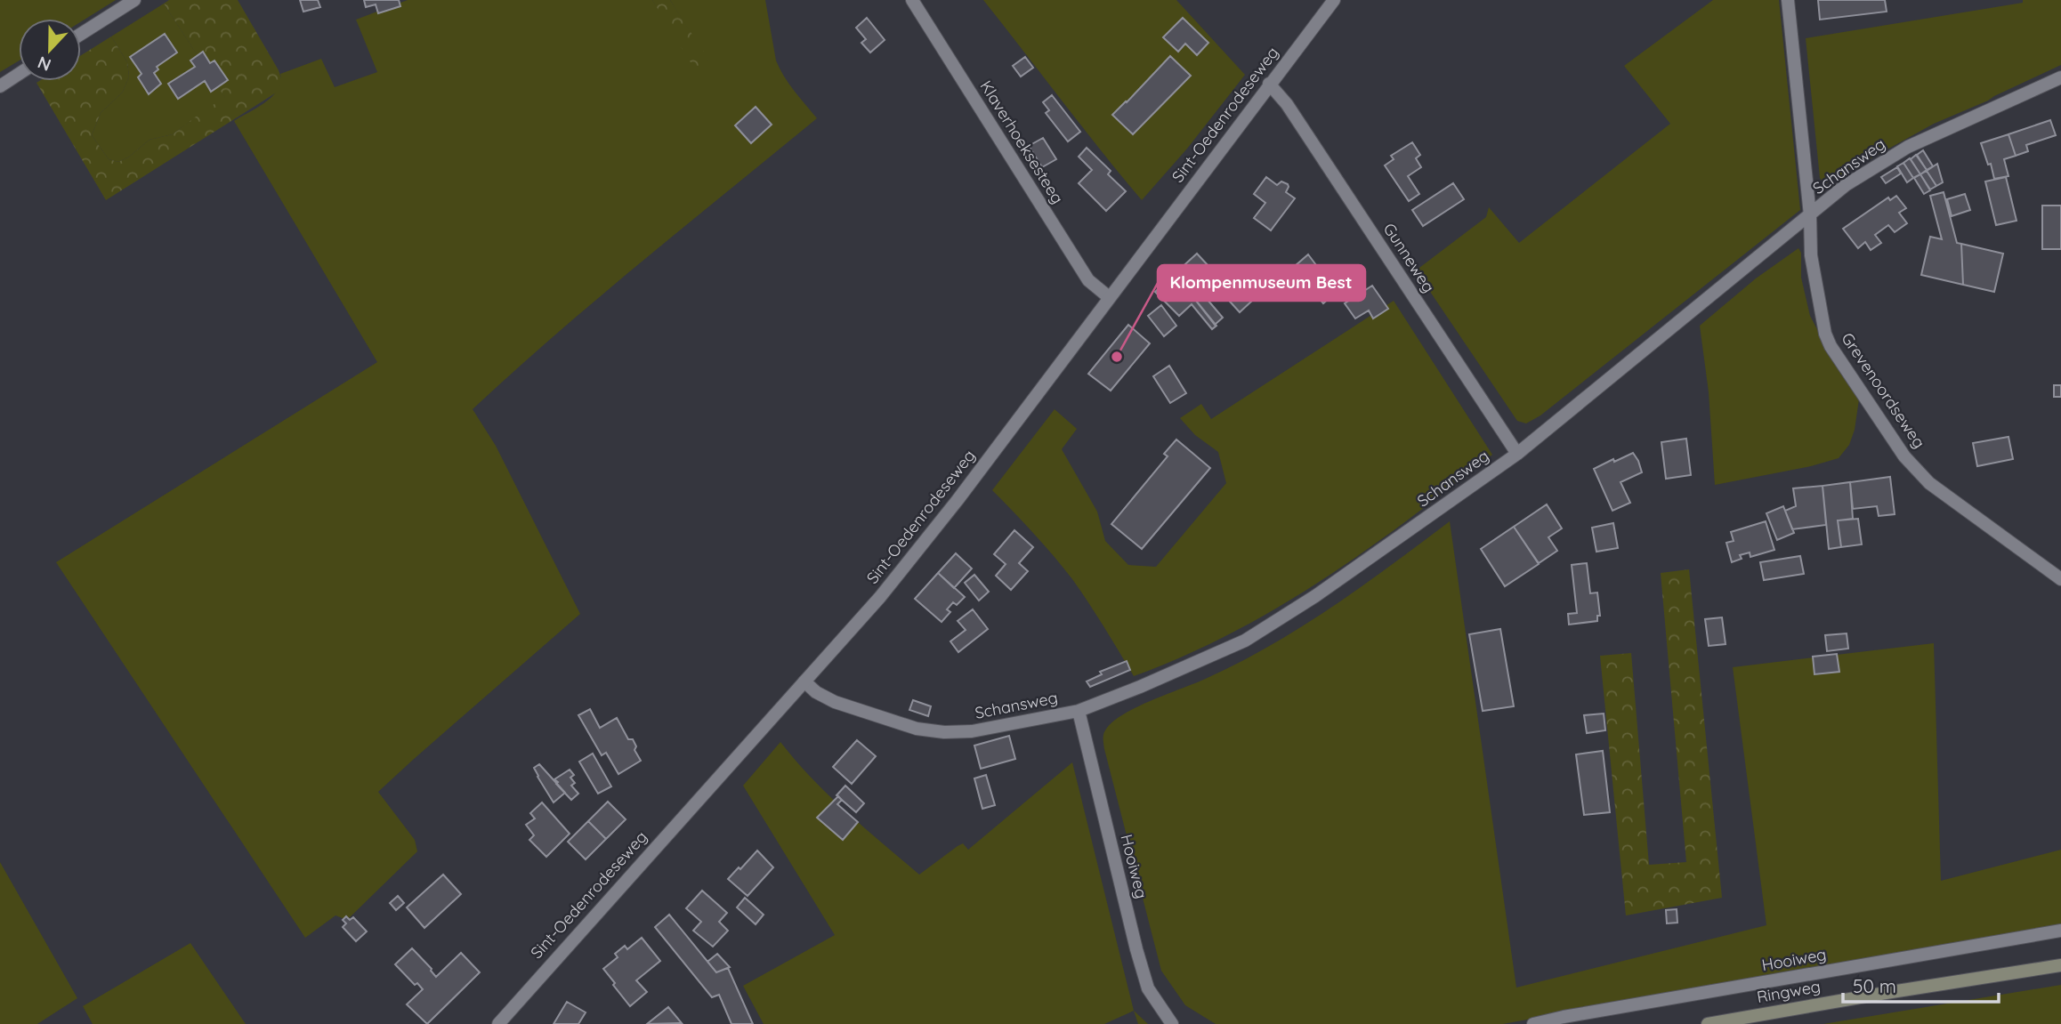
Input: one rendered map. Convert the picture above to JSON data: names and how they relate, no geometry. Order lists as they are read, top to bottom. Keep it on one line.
{"streets":{"main road":["Ringweg"],"street":["Sint-Oedenrodeseweg","Klaverhoeksesteeg","Schansweg","Gunneweg","Grevenoordseweg","Hooiweg"]},"crossings":[["Sint-Oedenrodeseweg","Klaverhoeksesteeg"],["Sint-Oedenrodeseweg","Schansweg"],["Sint-Oedenrodeseweg","Gunneweg"],["Schansweg","Gunneweg"],["Schansweg","Grevenoordseweg"],["Schansweg","Hooiweg"]],"places":["Klompenmuseum Best"],"scale_bar":"50 m","north":"bottom"}
